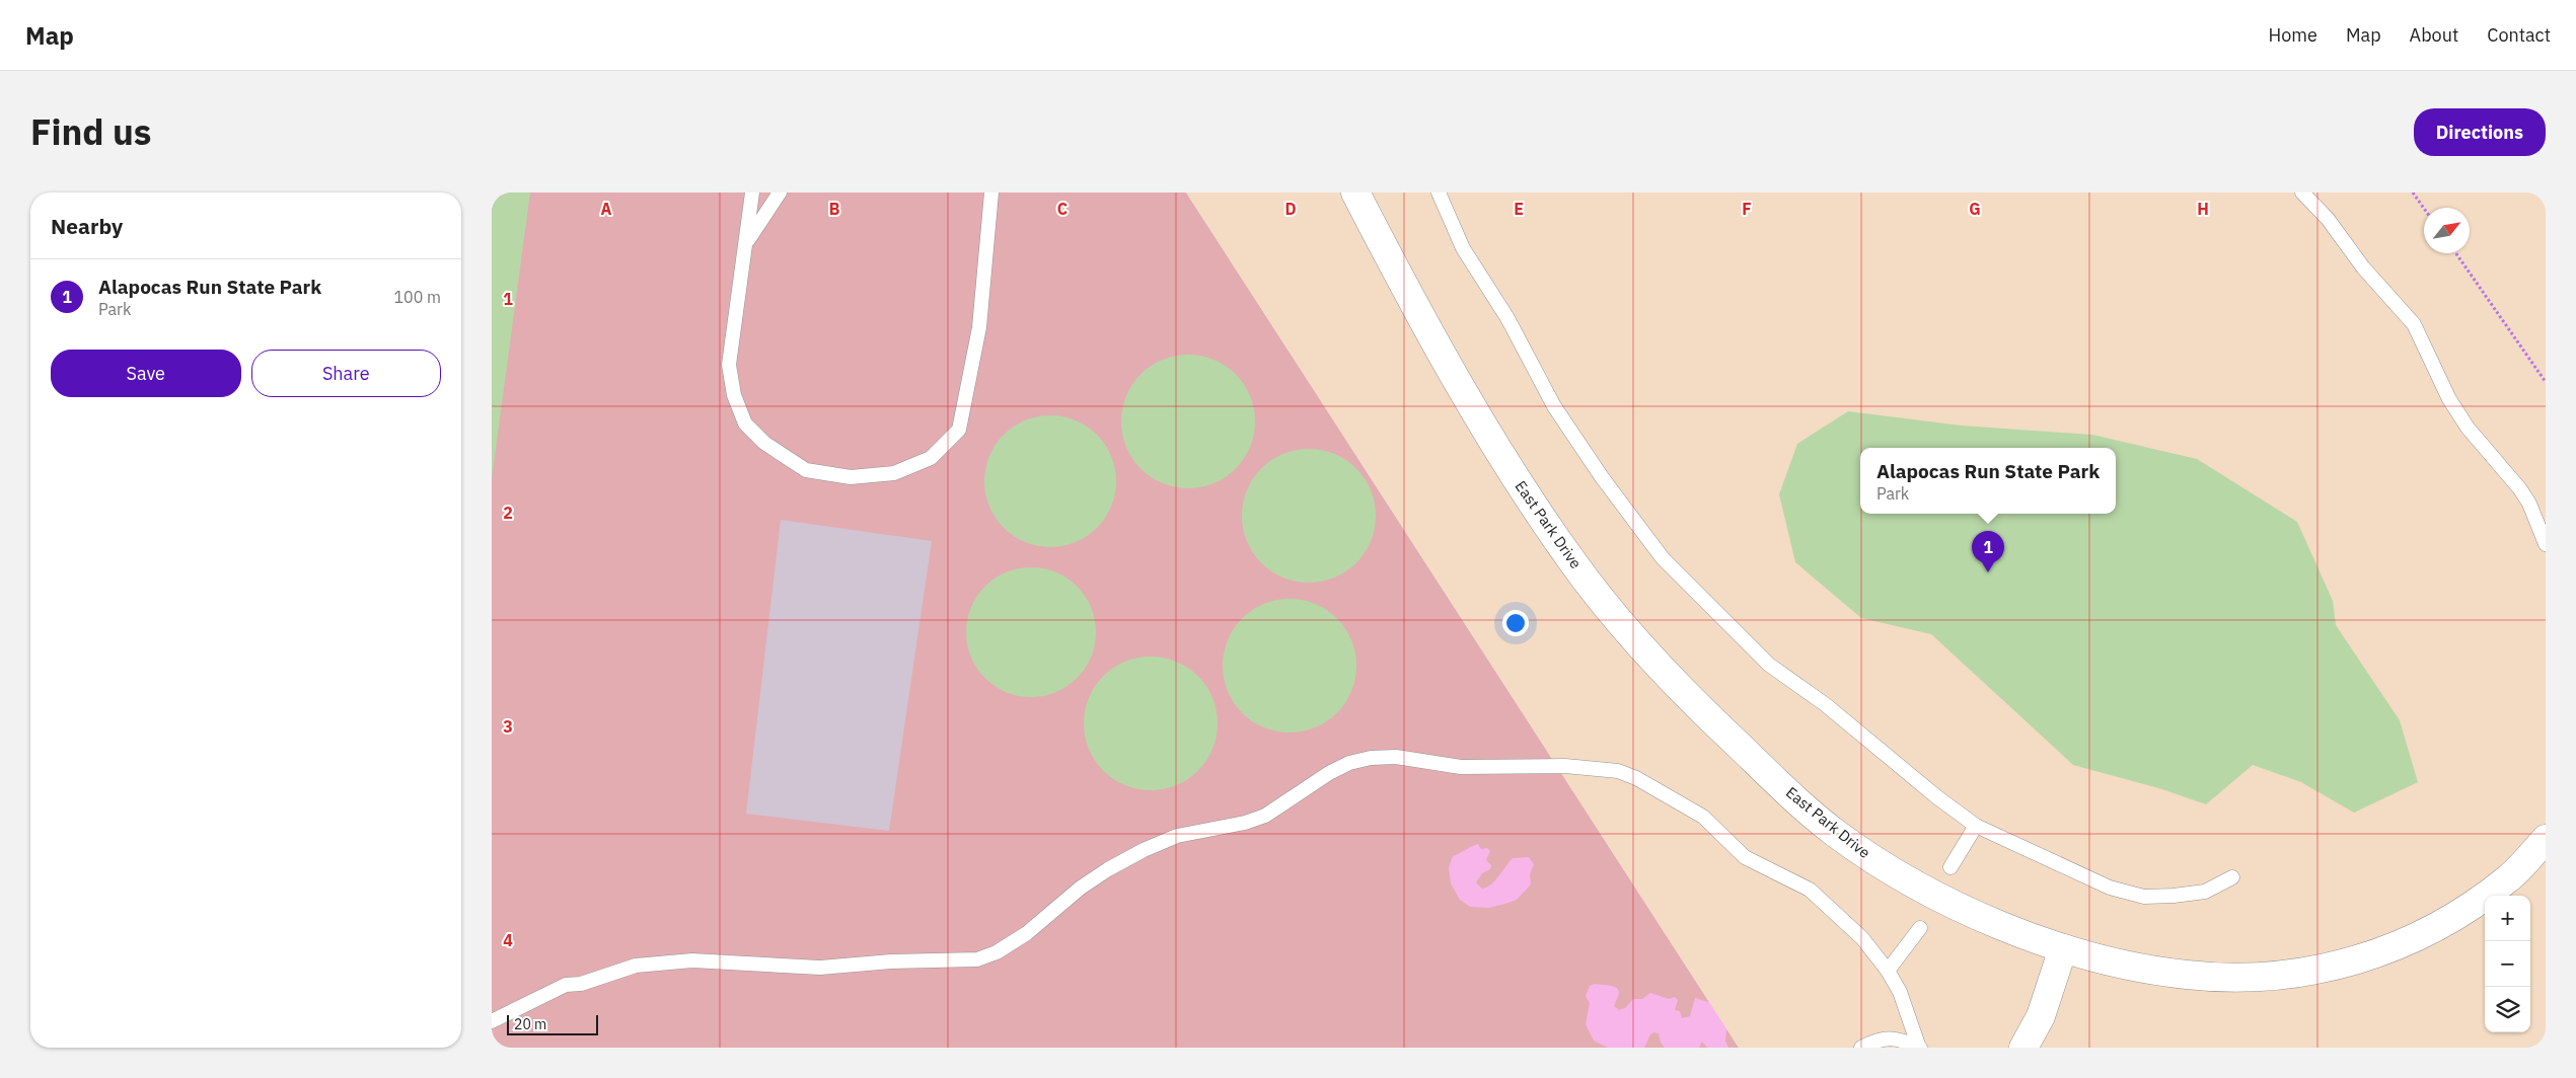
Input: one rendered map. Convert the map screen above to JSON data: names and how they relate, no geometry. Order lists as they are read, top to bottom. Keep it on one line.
{"streets":{"street":["East Park Drive"]},"scale_bar":"20 m","north":"top right","page":{"header":"Map","nav":["Home","Map","About","Contact"],"title":"Find us","buttons":["Directions",["Save","Share"]],"heading":"Nearby","list":[{"mark":"1","name":"Alapocas Run State Park","note":"Park","value":"100 m"}],"popup":["Alapocas Run State Park","Park"],"pins":"1","map_buttons":["+","−"],"scale":"20 m"},"grid":{"columns":["A","B","C","D","E","F","G","H"],"rows":["1","2","3","4"]}}
